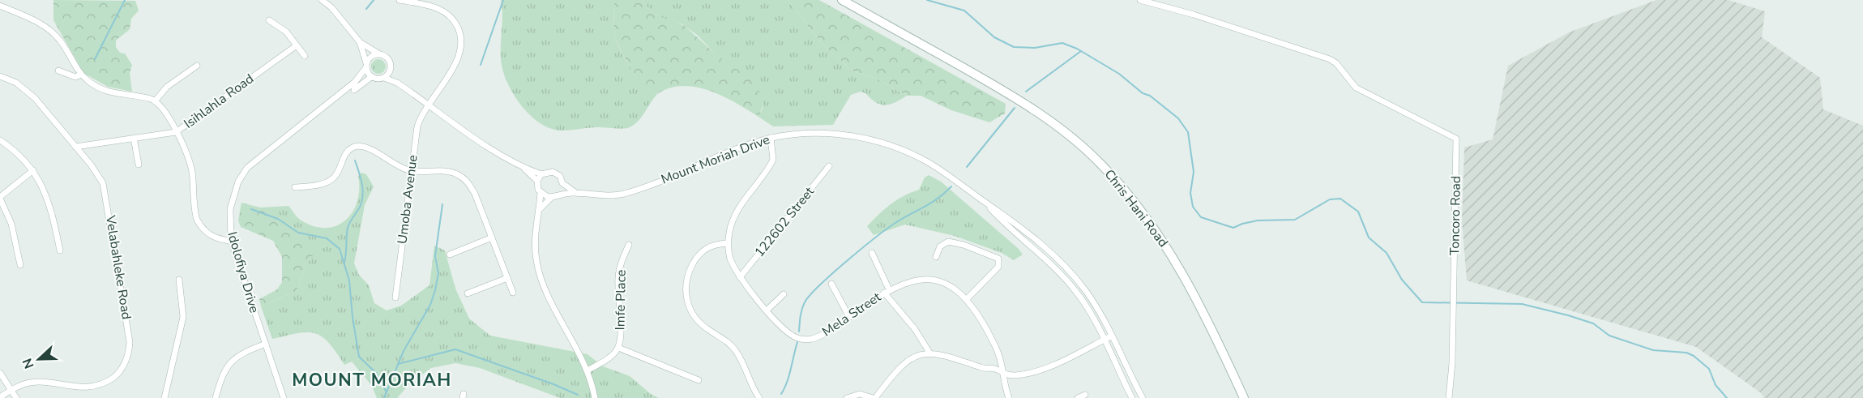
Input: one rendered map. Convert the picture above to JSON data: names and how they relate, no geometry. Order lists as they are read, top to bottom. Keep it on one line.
{"streets":{"main road":["Chris Hani Road"],"street":["Isihlahla Road","Mount Moriah Drive","Umoba Avenue","Toncoro Road","122602 Street","Velabahleke Road","Idolofiya Drive","Imfe Place","Mela Street"]},"crossings":[["Isihlahla Road","Velabahleke Road"],["Mount Moriah Drive","Umoba Avenue"],["Mount Moriah Drive","Idolofiya Drive"],["Mount Moriah Drive","Mela Street"],["122602 Street","Mela Street"]],"districts":["MOUNT MORIAH"],"north":"left"}
